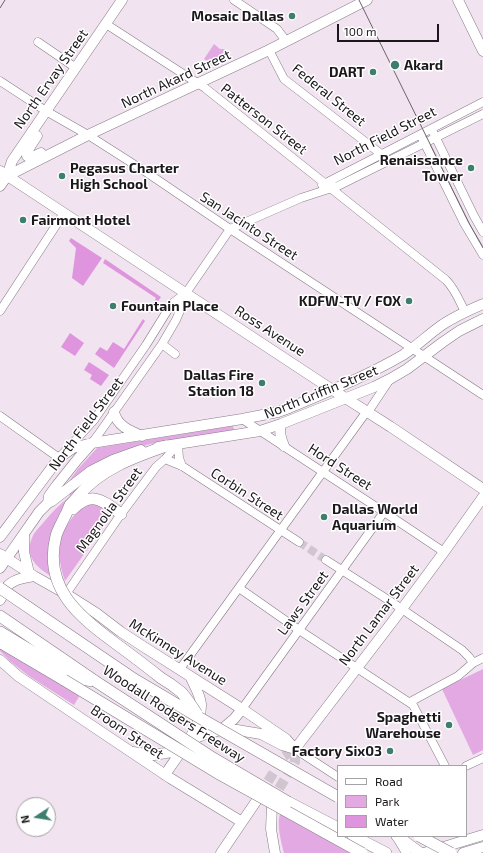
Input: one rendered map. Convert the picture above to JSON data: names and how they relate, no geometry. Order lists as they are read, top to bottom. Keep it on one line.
{"streets":{"highway":["Woodall Rodgers Freeway"],"main road":["North Ervay Street","North Akard Street","North Field Street","Ross Avenue","North Griffin Street","North Lamar Street","McKinney Avenue","Broom Street"],"street":["Federal Street","Patterson Street","San Jacinto Street","Hord Street","Corbin Street","Magnolia Street","Laws Street"]},"crossings":[["North Ervay Street","North Akard Street"],["North Ervay Street","Patterson Street"],["North Ervay Street","San Jacinto Street"],["North Ervay Street","Ross Avenue"],["North Akard Street","Federal Street"],["North Akard Street","Patterson Street"],["North Akard Street","San Jacinto Street"],["North Akard Street","Ross Avenue"],["Federal Street","North Field Street"],["Patterson Street","North Field Street"],["Patterson Street","North Griffin Street"],["North Field Street","San Jacinto Street"],["North Field Street","Ross Avenue"],["North Field Street","North Griffin Street"],["North Field Street","McKinney Avenue"],["San Jacinto Street","North Griffin Street"],["Ross Avenue","North Griffin Street"],["North Griffin Street","Hord Street"],["North Griffin Street","Magnolia Street"],["Hord Street","Laws Street"],["Hord Street","North Lamar Street"],["Corbin Street","Magnolia Street"],["Magnolia Street","McKinney Avenue"],["Laws Street","McKinney Avenue"],["North Lamar Street","McKinney Avenue"]],"places":["Mosaic Dallas","Akard","DART","Renaissance Tower","Pegasus Charter High School","Fairmont Hotel","KDFW-TV / FOX","Fountain Place","Dallas Fire Station 18","Dallas World Aquarium","Spaghetti Warehouse","Factory Six03"],"legend":["Road","Park","Water"],"scale_bar":"100 m","north":"left"}
